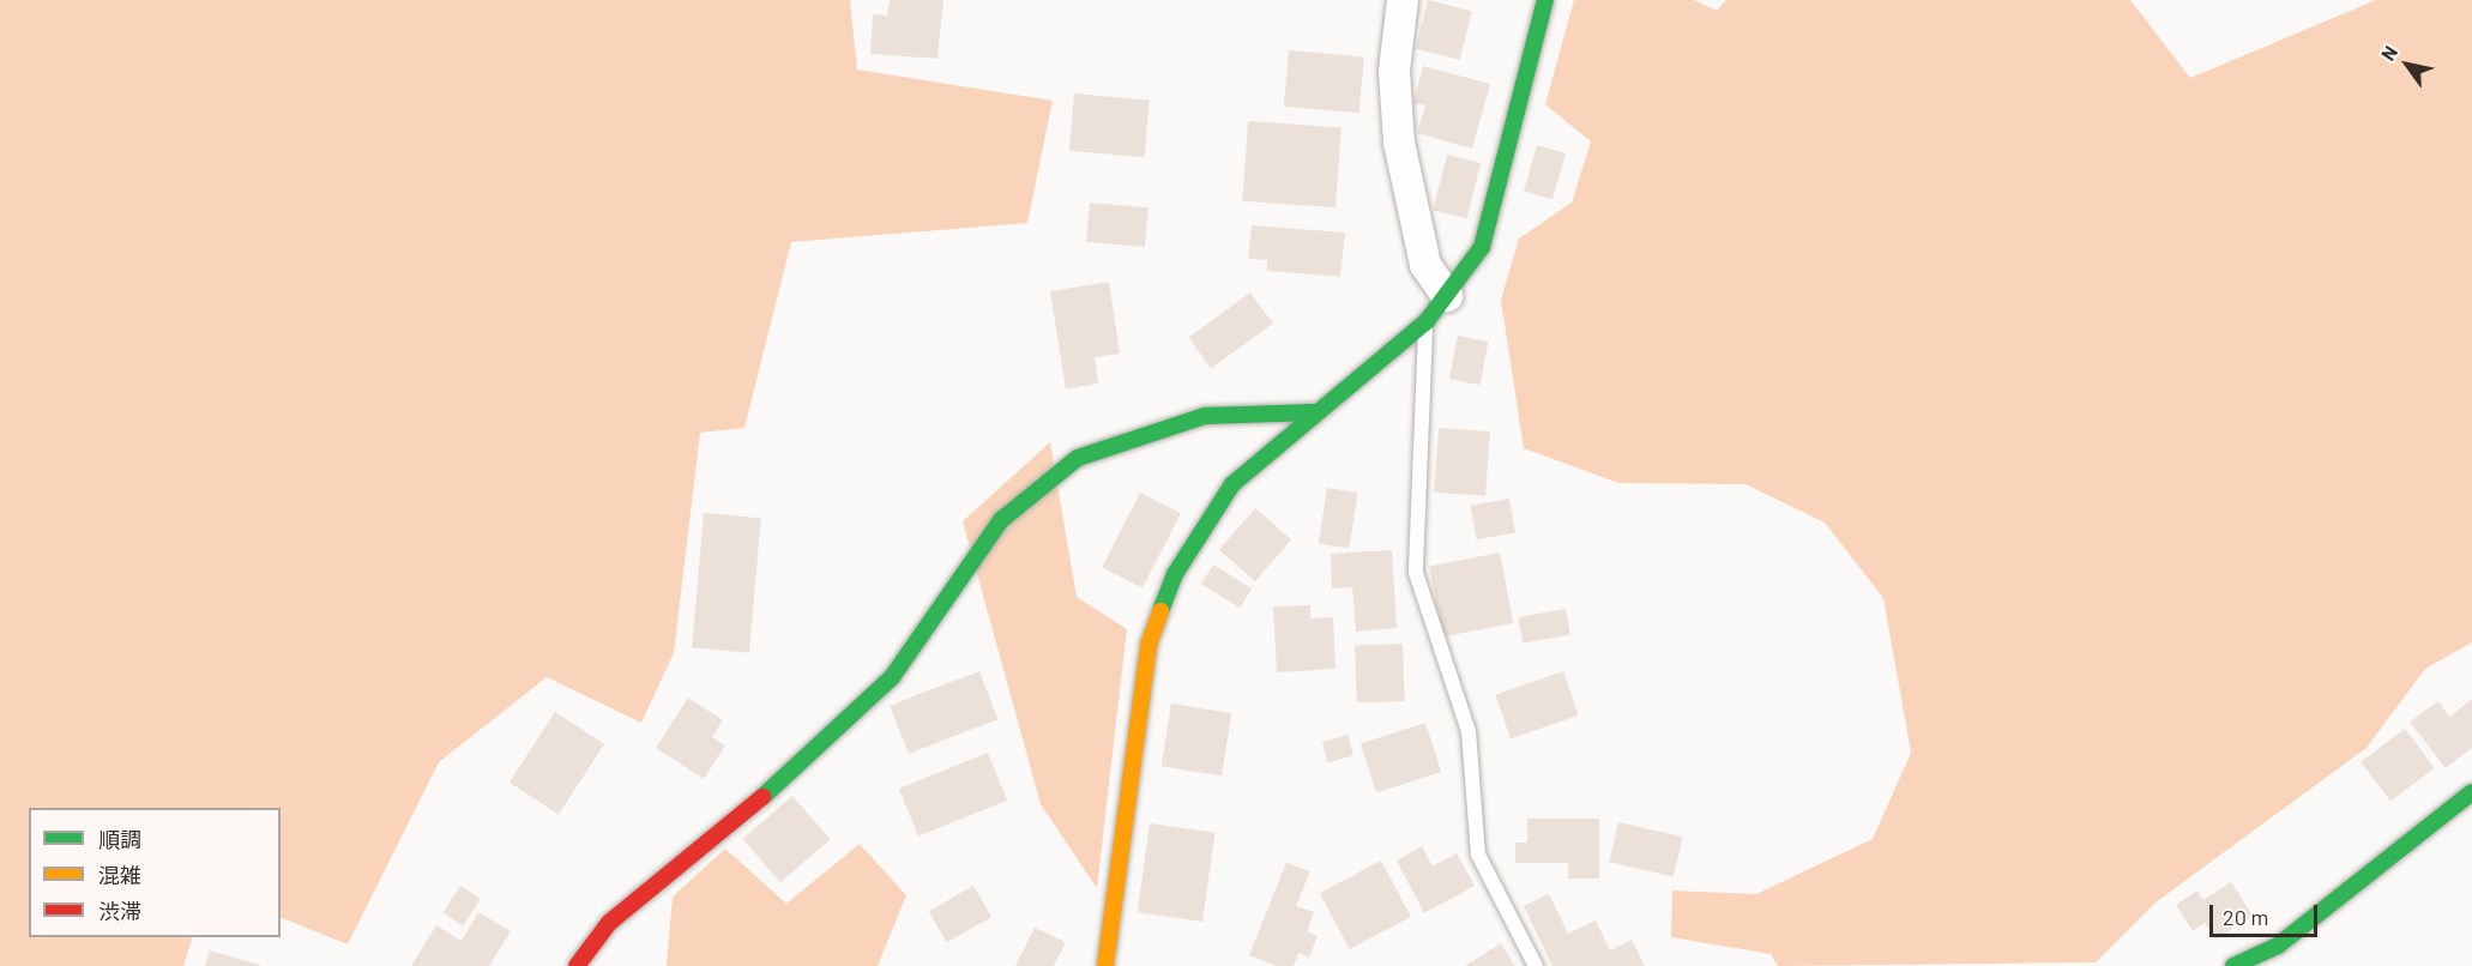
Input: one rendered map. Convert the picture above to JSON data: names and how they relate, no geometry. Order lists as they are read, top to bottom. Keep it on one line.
{"legend":["順調","混雑","渋滞"],"scale_bar":"20 m","north":"top left"}
